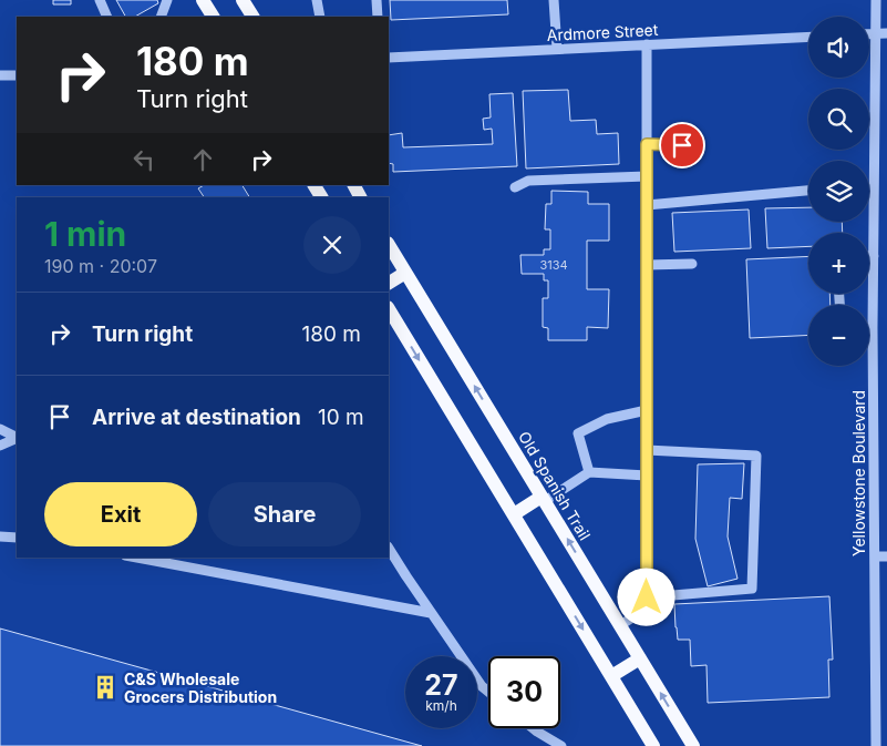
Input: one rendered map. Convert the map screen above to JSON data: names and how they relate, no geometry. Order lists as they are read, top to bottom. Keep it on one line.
{"streets":{"main road":["Old Spanish Trail"],"street":["Ardmore Street","Yellowstone Boulevard"]},"places":{"building":["C&S Wholesale Grocers Distribution"]},"house_numbers":["3134"],"page":{"map_buttons":["+","−"],"turn":["180 m","Turn right"],"heading":["1 min","190 m · 20:07"],"list":[{"name":"Turn right","value":"180 m"},{"name":"Arrive at destination","value":"10 m"}],"buttons":["Exit","Share"],"speed":"27 km/h","limit":"30"}}
